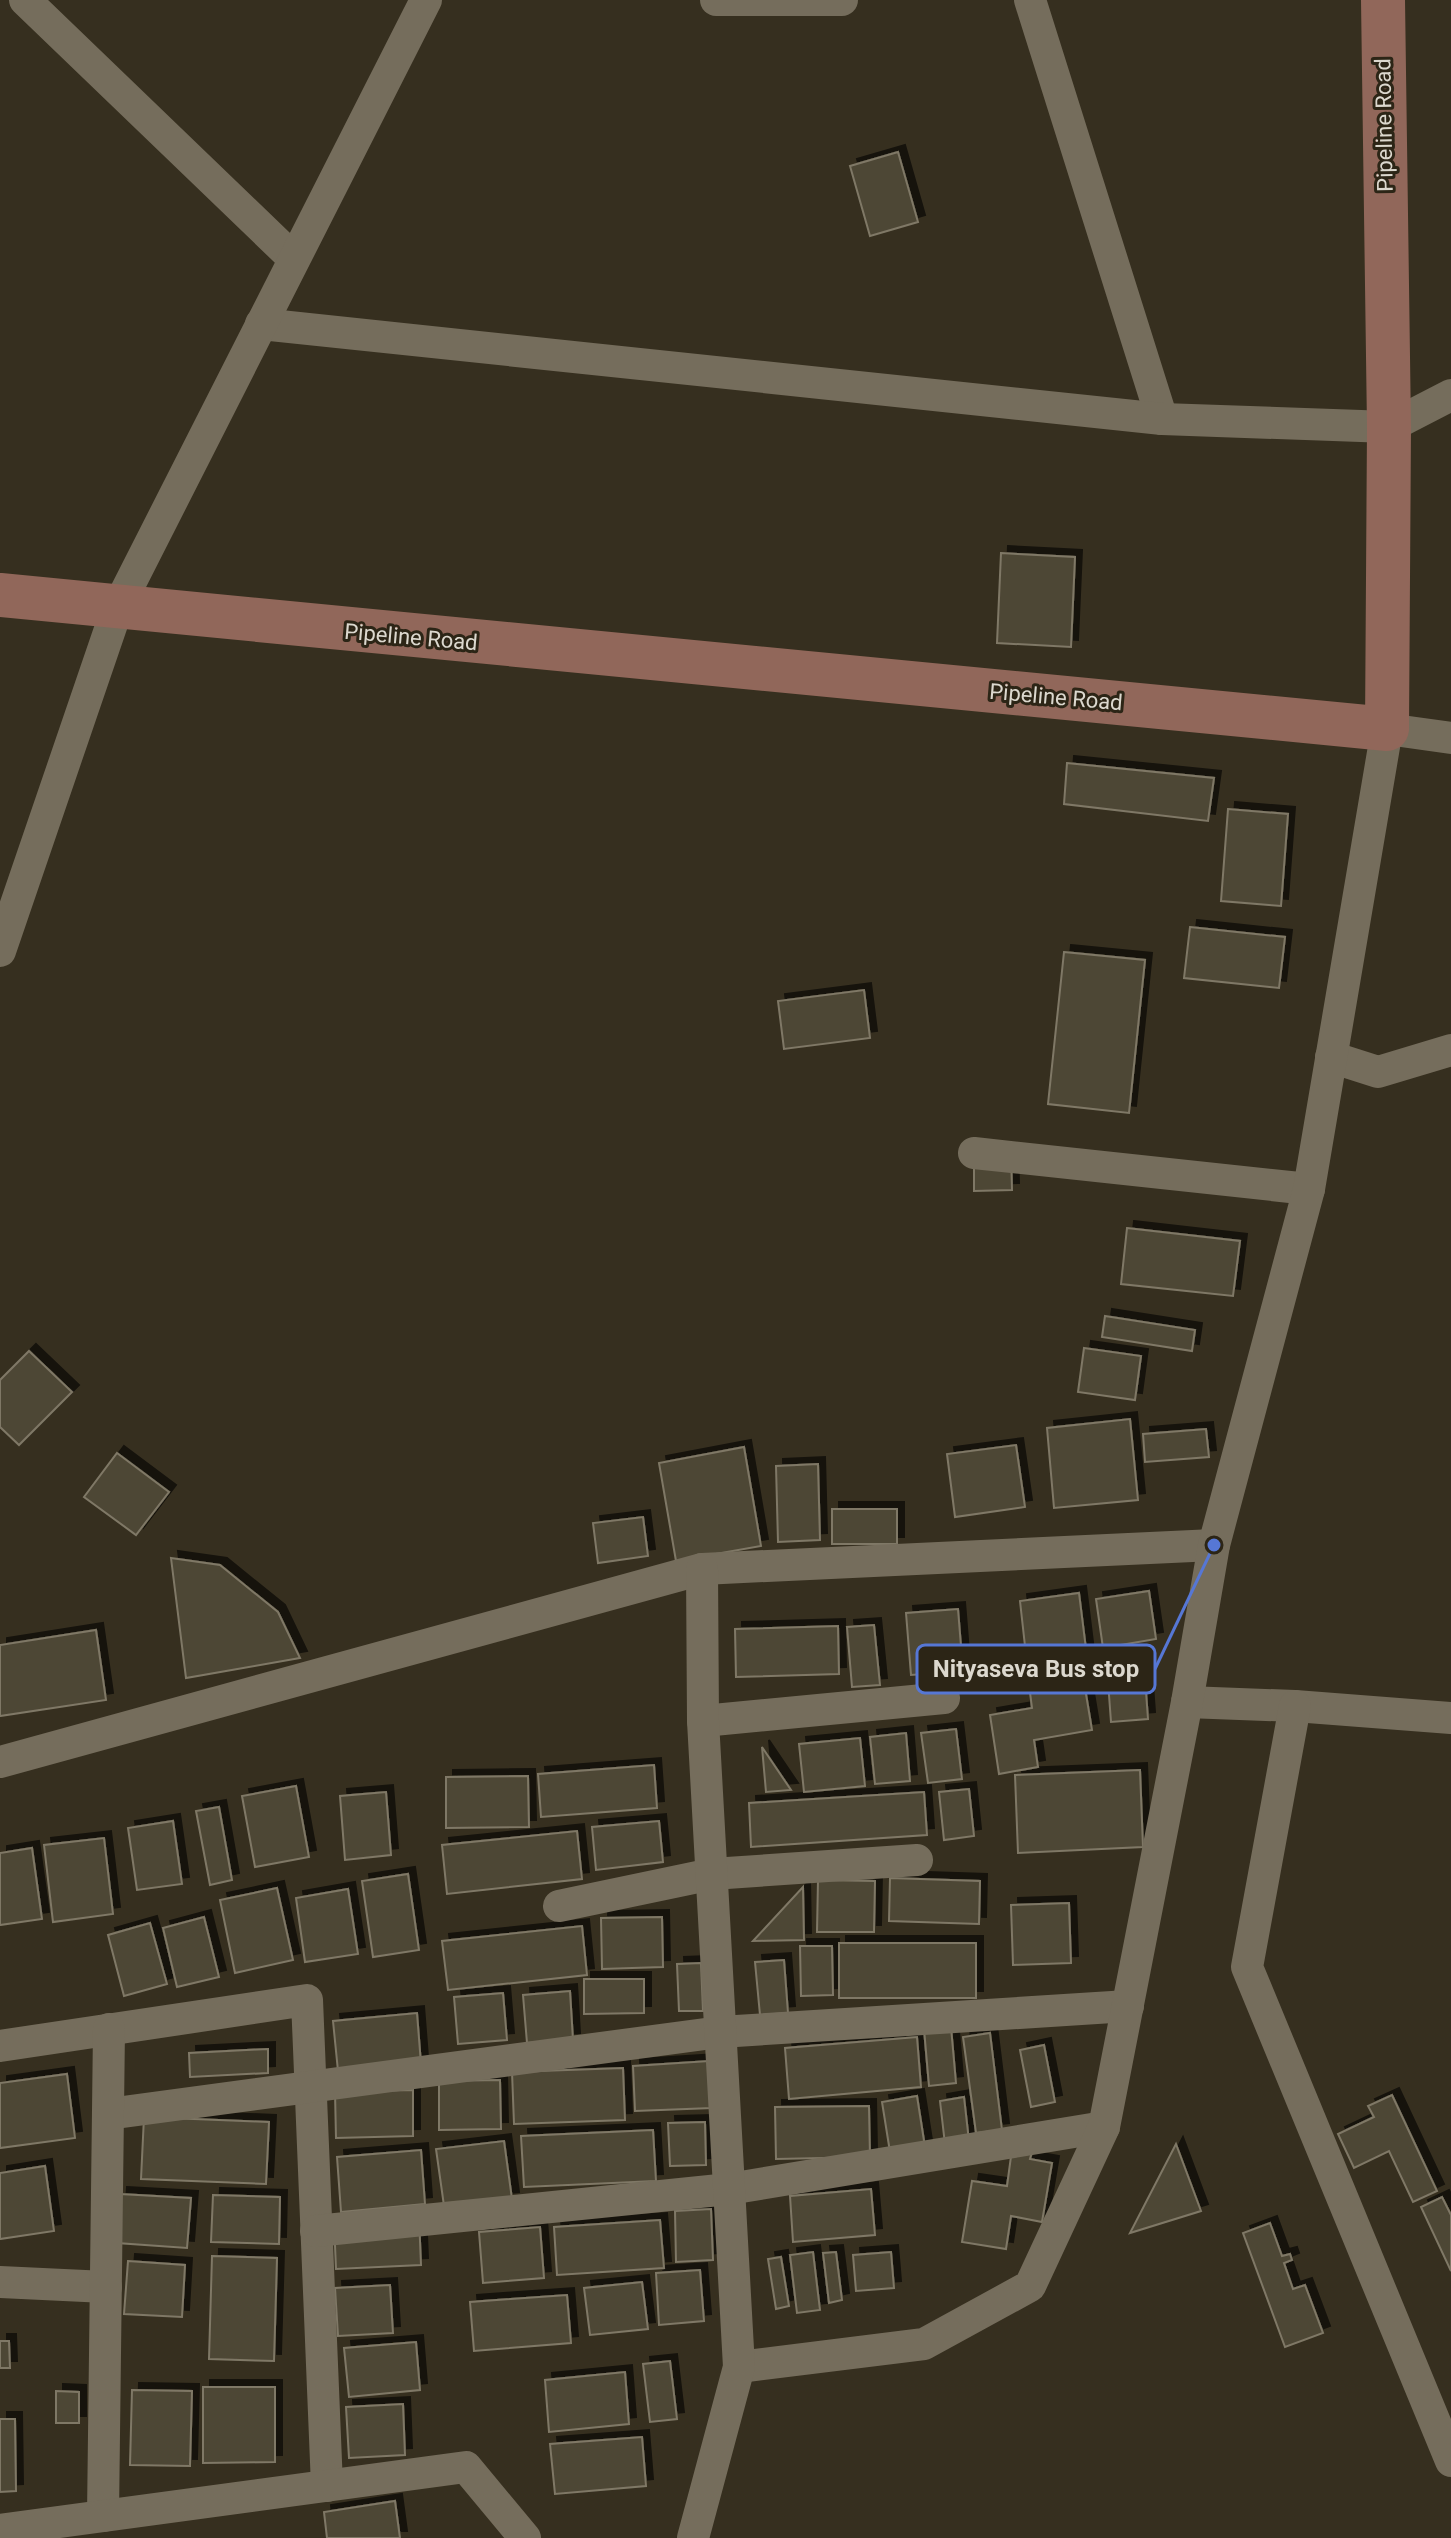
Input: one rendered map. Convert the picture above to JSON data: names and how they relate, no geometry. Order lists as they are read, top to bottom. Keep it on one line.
{"streets":{"main road":["Pipeline Road"]},"places":["Nityaseva Bus stop"]}
